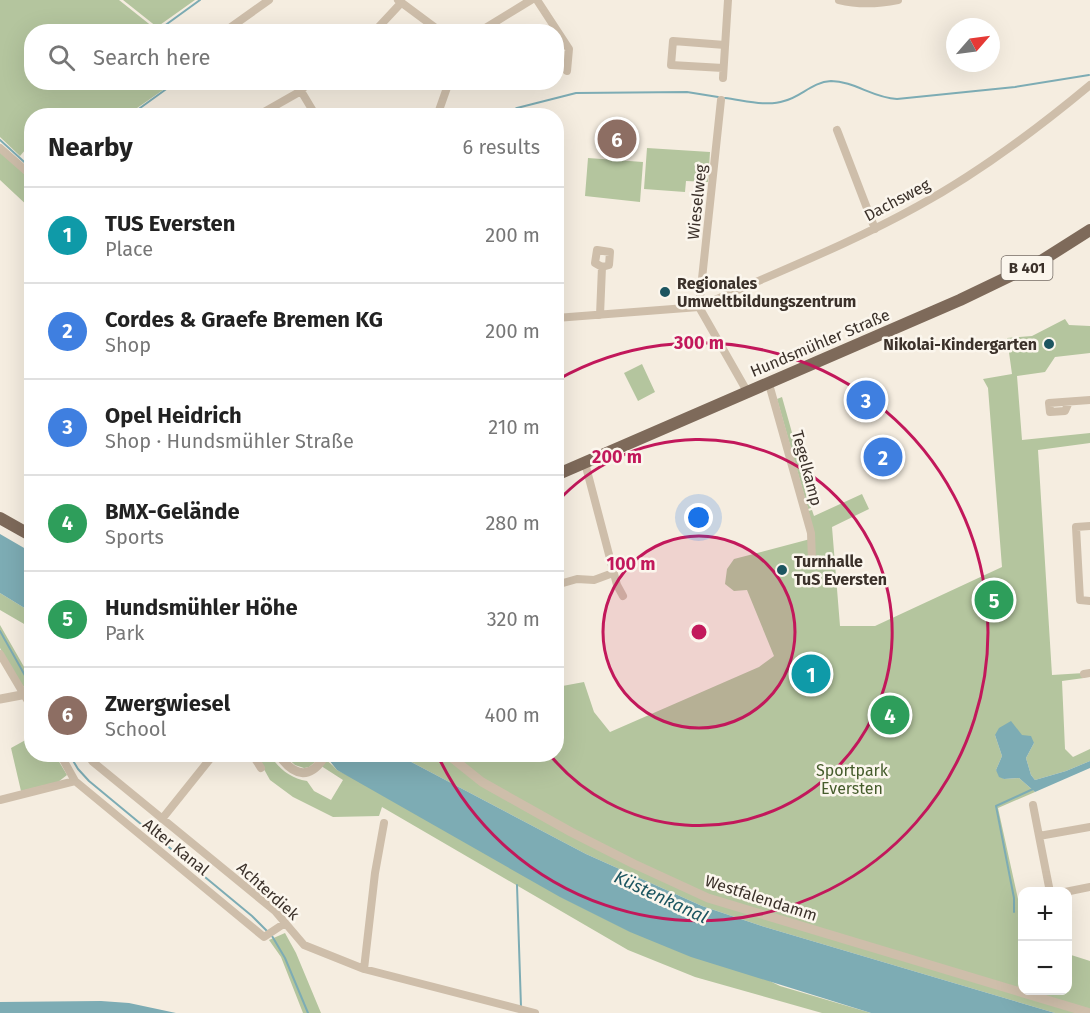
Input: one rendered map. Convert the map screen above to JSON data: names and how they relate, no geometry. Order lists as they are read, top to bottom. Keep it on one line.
{"streets":{"main road":["B 401","Hundsmühler Straße"],"street":["Dachsweg","Wieselweg","Tegelkamp","Alter Kanal","Achterdiek","Westfalendamm"]},"crossings":[["Dachsweg","Wieselweg"],["Hundsmühler Straße","Tegelkamp"],["Alter Kanal","Achterdiek"]],"water":["Küstenkanal"],"parks":["Sportpark Eversten"],"places":["Regionales Umweltbildungszentrum","Nikolai-Kindergarten","Turnhalle TuS Eversten"],"north":"top right","page":{"search":"Search here","heading":["Nearby","6 results"],"pins":["6","3","2","5","1","4"],"list":[{"mark":"1","name":"TUS Eversten","note":"Place","value":"200 m"},{"mark":"2","name":"Cordes & Graefe Bremen KG","note":"Shop","value":"200 m"},{"mark":"3","name":"Opel Heidrich","note":"Shop · Hundsmühler Straße","value":"210 m"},{"mark":"4","name":"BMX-Gelände","note":"Sports","value":"280 m"},{"mark":"5","name":"Hundsmühler Höhe","note":"Park","value":"320 m"},{"mark":"6","name":"Zwergwiesel","note":"School","value":"400 m"}],"map_buttons":["+","−"]},"rings":["300 m","200 m","100 m"]}
